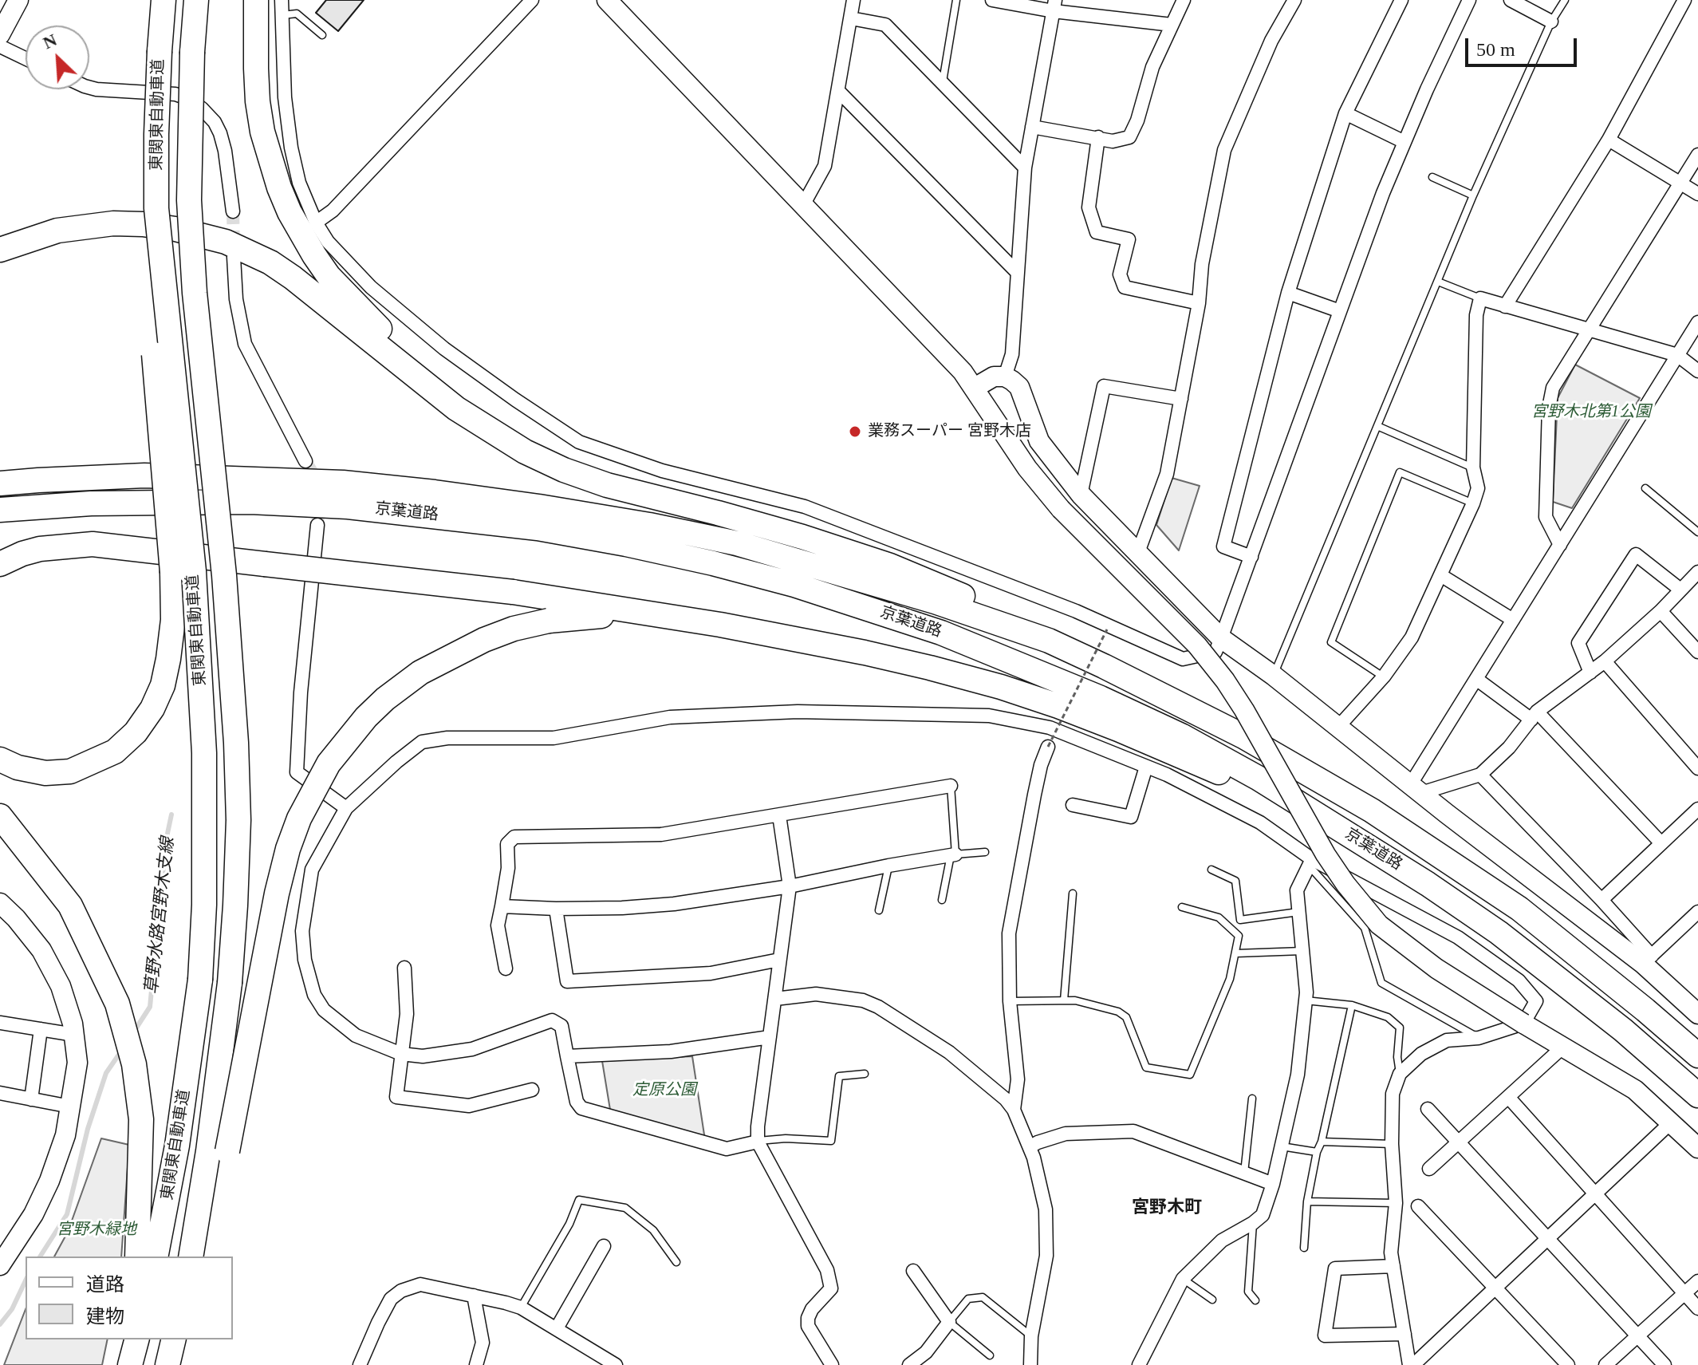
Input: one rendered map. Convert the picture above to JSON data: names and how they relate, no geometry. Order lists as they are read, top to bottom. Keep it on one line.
{"streets":{"highway":["東関東自動車道","京葉道路"]},"districts":["宮野木町"],"water":["草野水路宮野木支線"],"parks":["宮野木北第1公園","定原公園","宮野木緑地"],"places":["業務スーパー 宮野木店"],"legend":["道路","建物"],"scale_bar":"50 m","north":"top left"}
